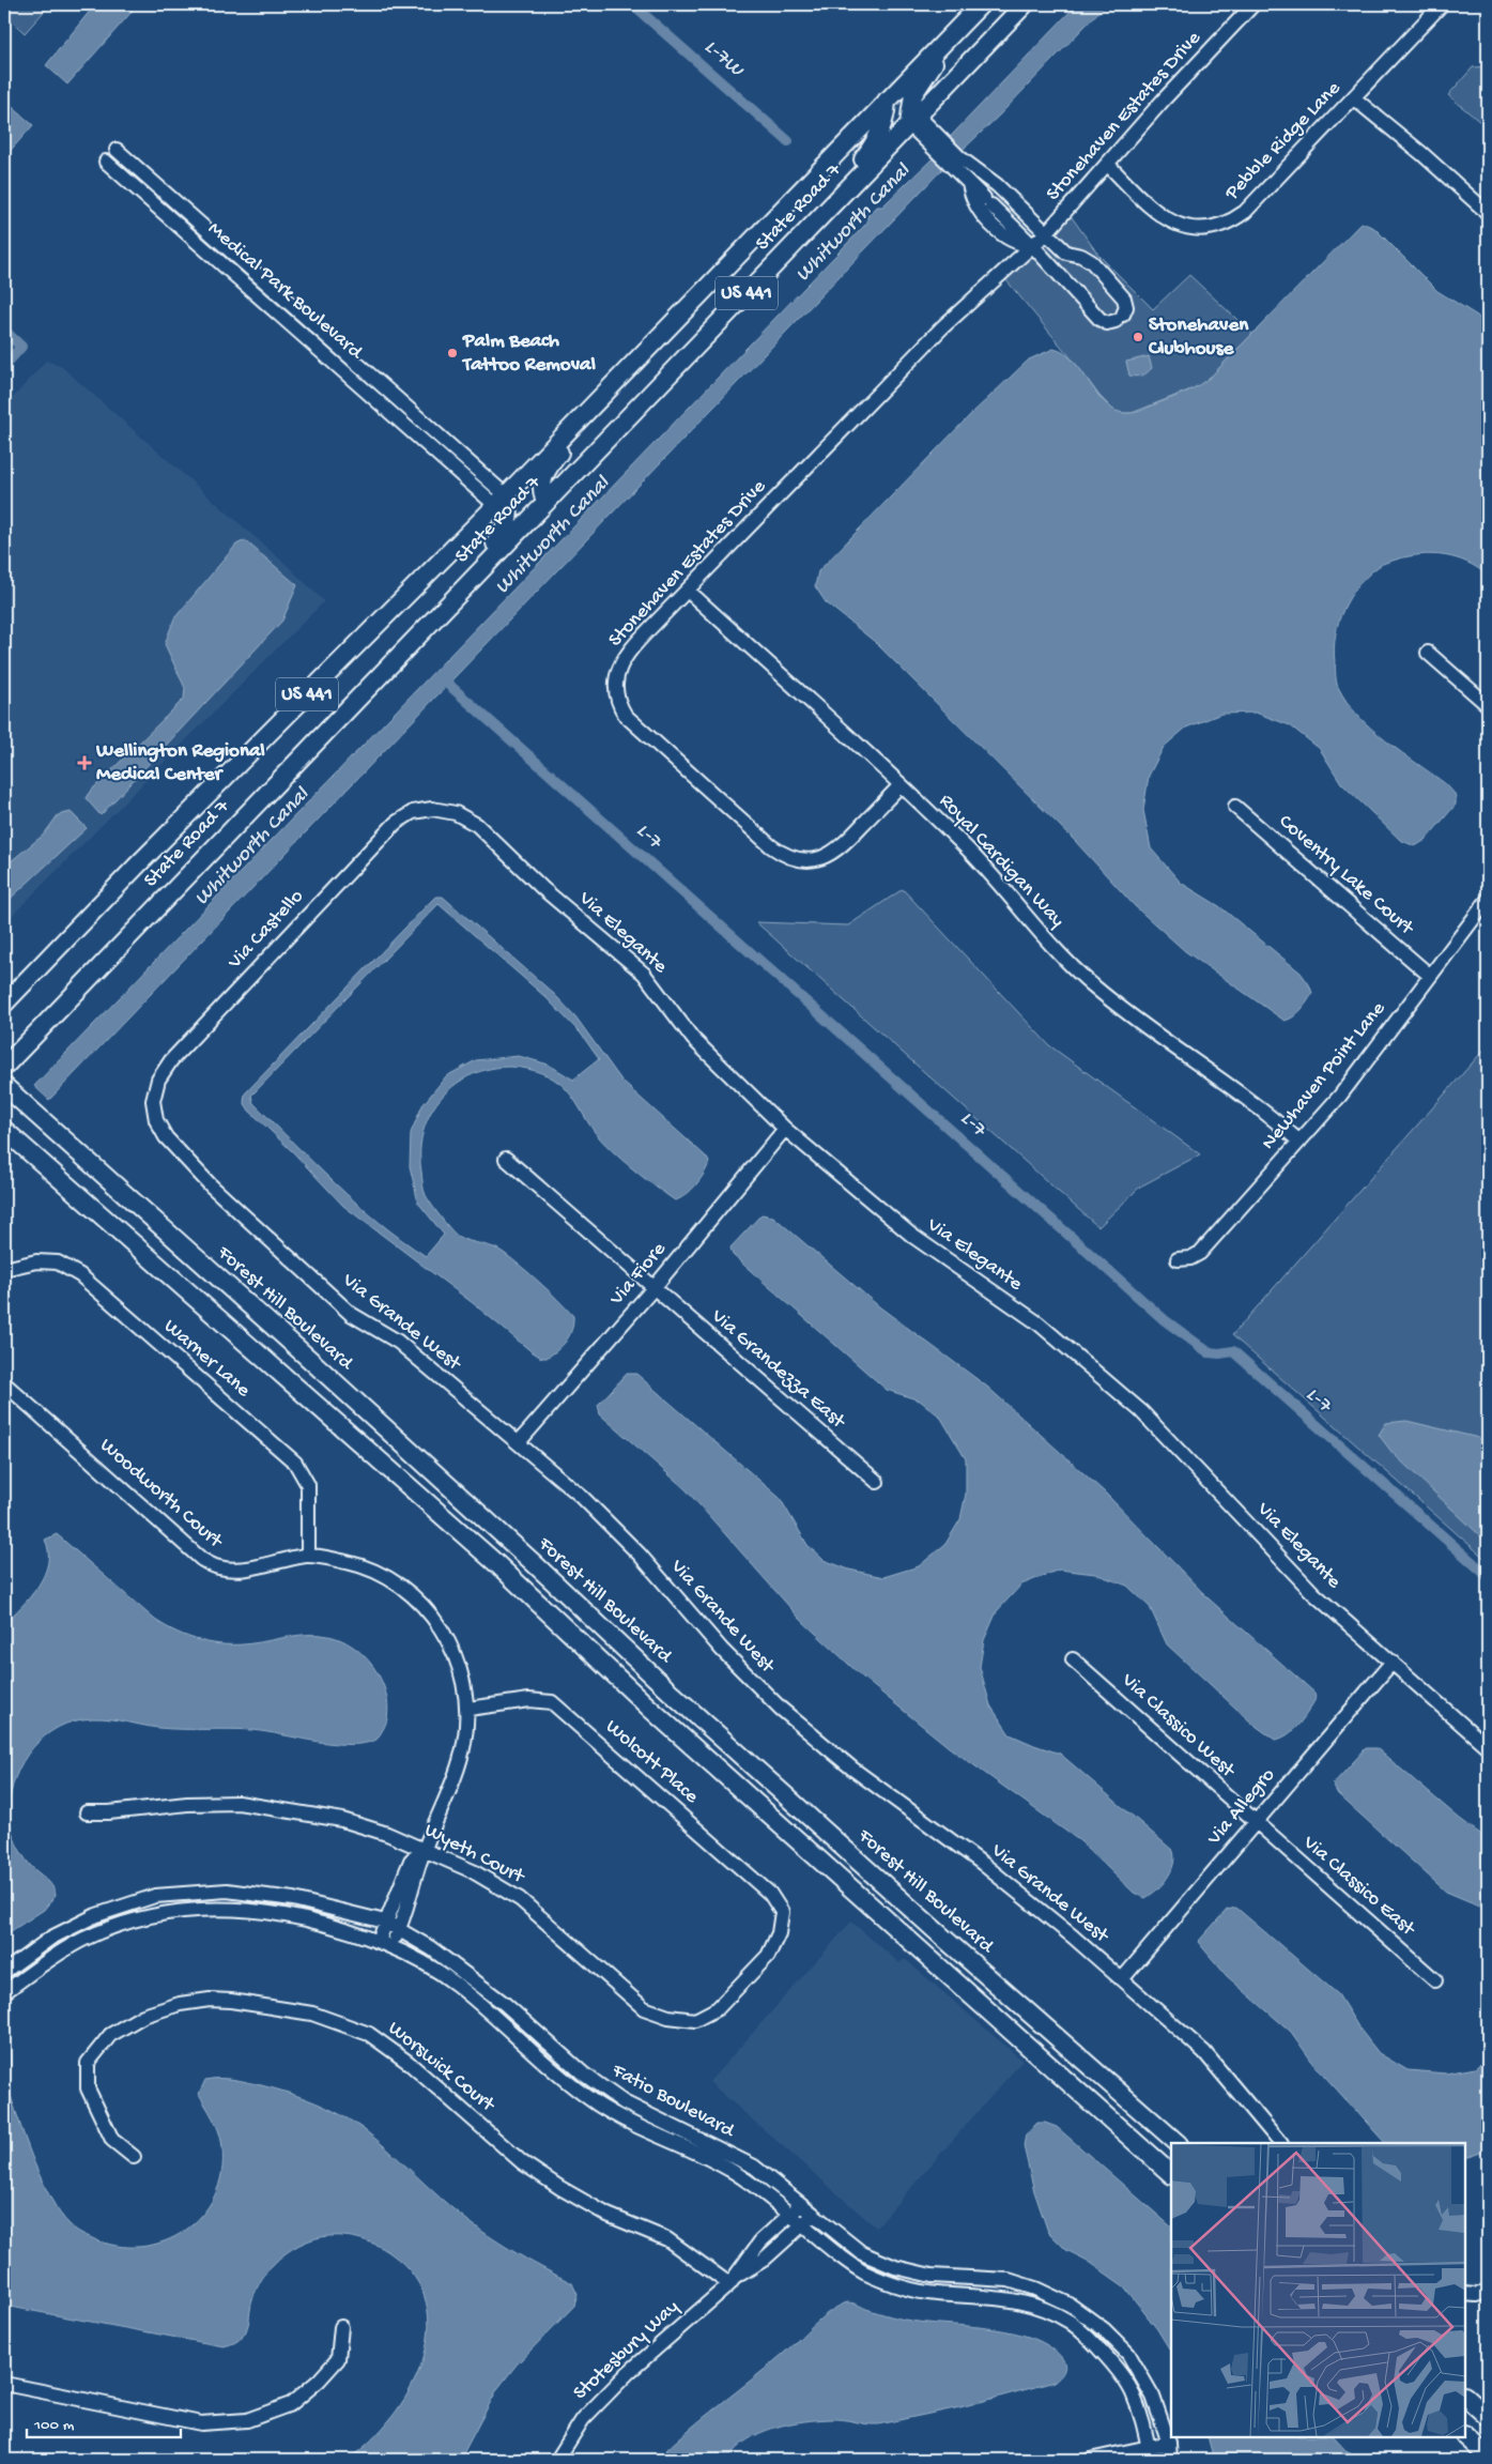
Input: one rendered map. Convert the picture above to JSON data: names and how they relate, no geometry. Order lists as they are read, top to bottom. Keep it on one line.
{"streets":{"main road":["State Road 7","US 441","Forest Hill Boulevard"],"street":["Stonehaven Estates Drive","Pebble Ridge Lane","Medical Park Boulevard","Royal Cardigan Way","Coventry Lake Court","Via Castello","Via Elegante","Newhaven Point Lane","Via Fiore","Via Grande West","Warner Lane","Via Grandezza East","Woodworth Court","Via Classico West","Wolcott Place","Via Allegro","Wyeth Court","Via Classico East","Worswick Court","Fatio Boulevard","Stotesbury Way"]},"crossings":[["Stonehaven Estates Drive","Pebble Ridge Lane"],["Stonehaven Estates Drive","State Road 7"],["Stonehaven Estates Drive","Royal Cardigan Way"],["State Road 7","Medical Park Boulevard"],["Royal Cardigan Way","Newhaven Point Lane"],["Coventry Lake Court","Newhaven Point Lane"],["Via Castello","Via Elegante"],["Via Castello","Via Grande West"],["Via Elegante","Via Fiore"],["Via Elegante","Via Allegro"],["Via Fiore","Via Grande West"],["Via Fiore","Via Grandezza East"],["Via Grande West","Via Allegro"],["Warner Lane","Woodworth Court"],["Woodworth Court","Wolcott Place"],["Woodworth Court","Wyeth Court"],["Woodworth Court","Fatio Boulevard"],["Via Classico West","Via Allegro"],["Via Classico West","Via Classico East"],["Wolcott Place","Wyeth Court"],["Via Allegro","Via Classico East"],["Worswick Court","Stotesbury Way"],["Fatio Boulevard","Stotesbury Way"]],"water":["L-7W","Whitworth Canal","L-7"],"places":{"other":["Stonehaven Clubhouse","Palm Beach Tattoo Removal"],"health":["Wellington Regional Medical Center"]},"scale_bar":"100 m"}
